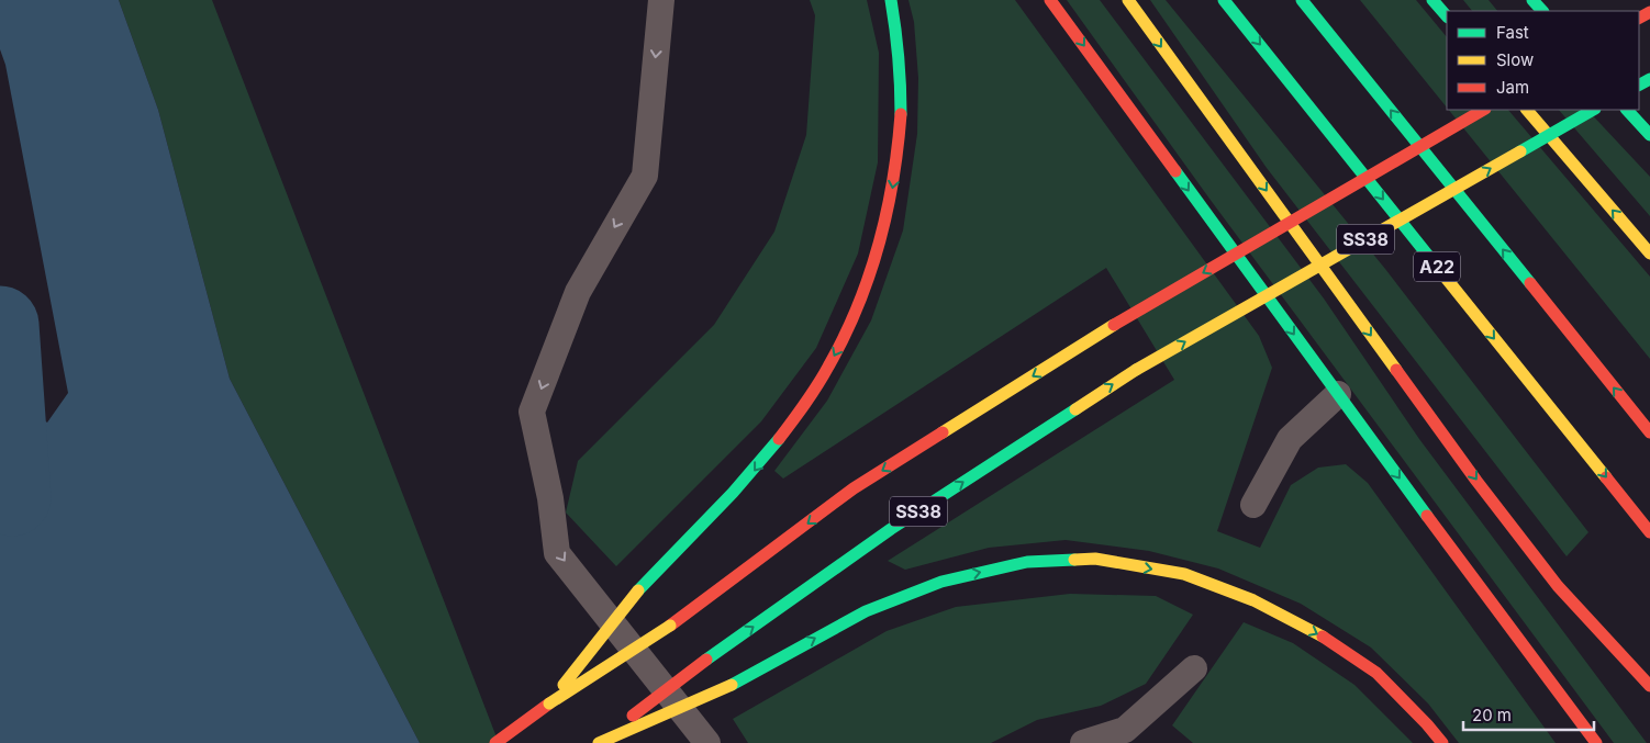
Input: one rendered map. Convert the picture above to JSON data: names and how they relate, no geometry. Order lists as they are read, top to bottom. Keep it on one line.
{"streets":{"main road":["SS38","A22"]},"legend":["Fast","Slow","Jam"],"scale_bar":"20 m"}
